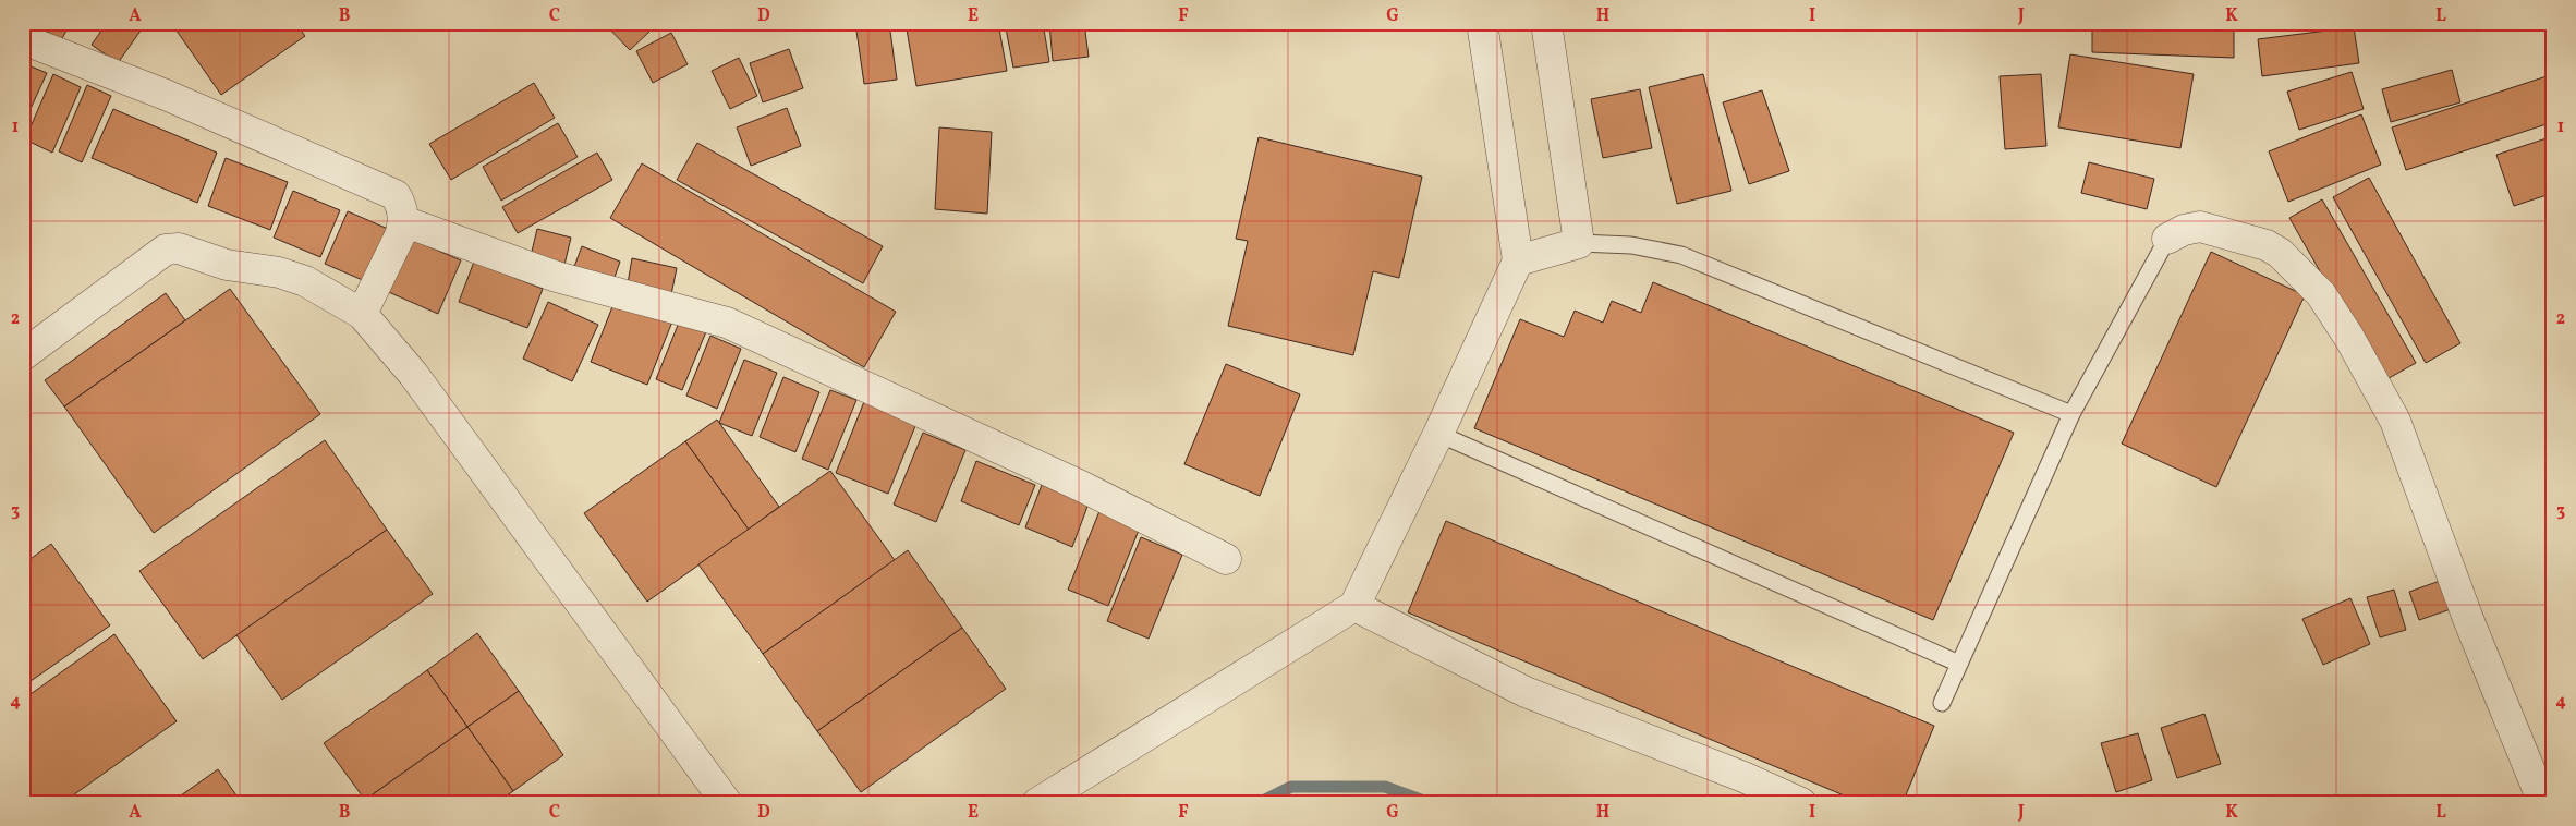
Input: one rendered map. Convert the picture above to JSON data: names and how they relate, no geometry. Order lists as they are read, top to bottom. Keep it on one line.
{"grid":{"columns":["A","B","C","D","E","F","G","H","I","J","K","L"],"rows":["1","2","3","4"]}}
